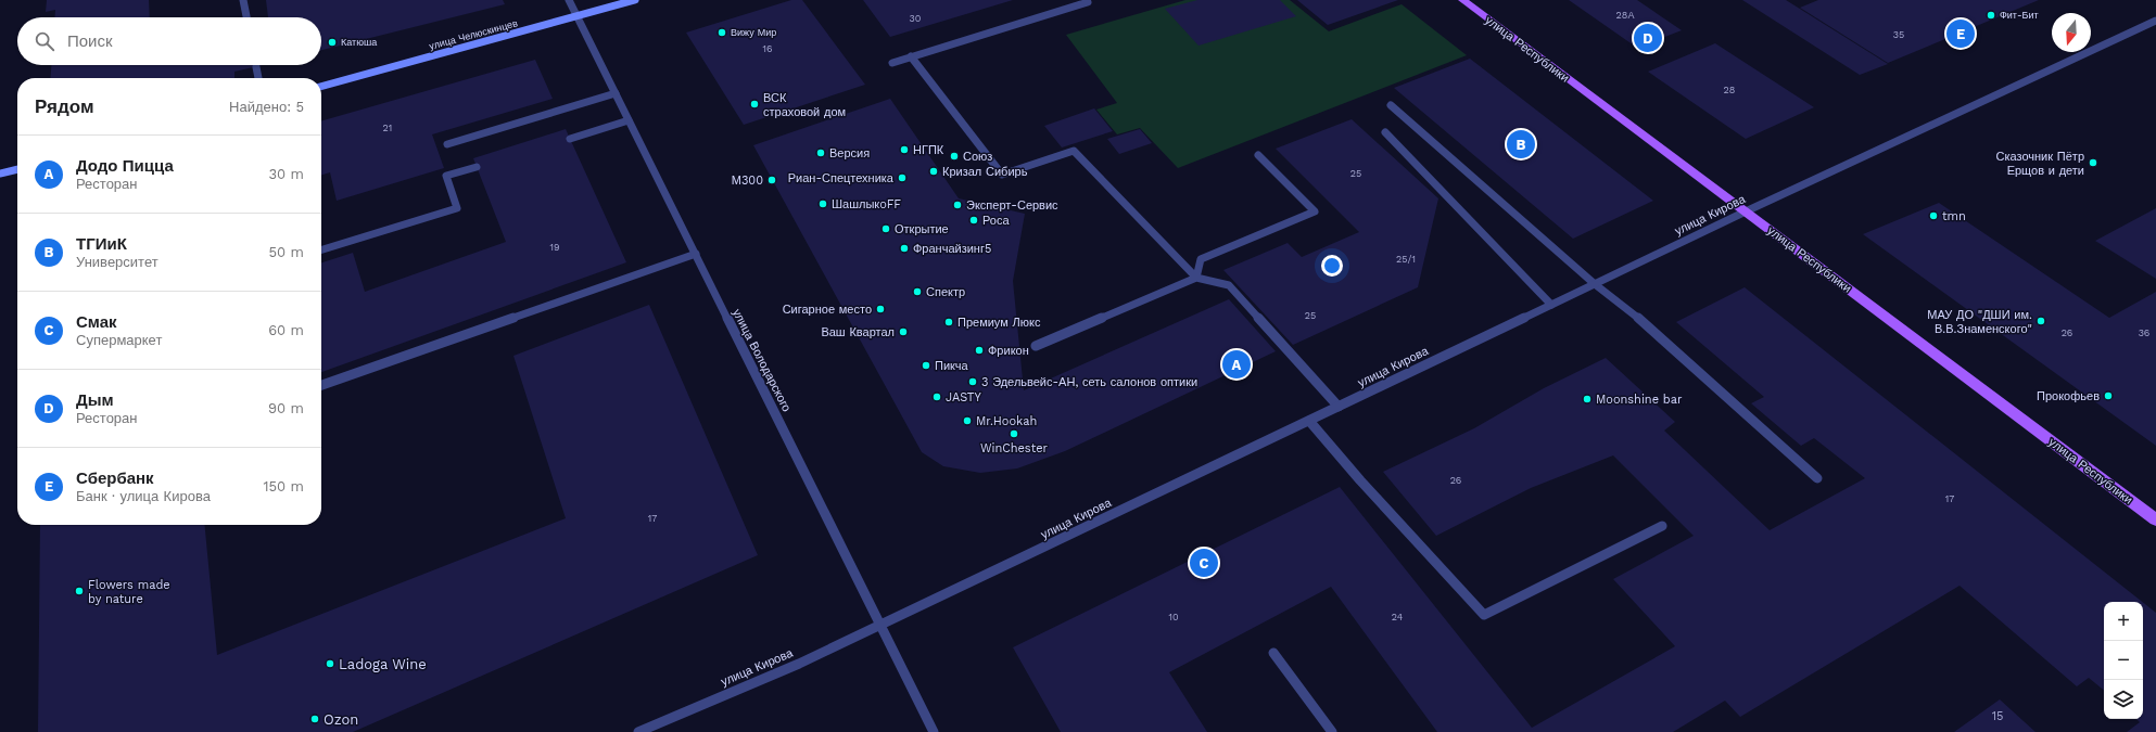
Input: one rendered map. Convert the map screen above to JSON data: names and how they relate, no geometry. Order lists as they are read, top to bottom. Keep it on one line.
{"streets":{"main road":["улица Челюскинцев","улица Республики"],"street":["улица Кирова","улица Володарского"]},"crossings":[["улица Челюскинцев","улица Володарского"],["улица Республики","улица Кирова"],["улица Кирова","улица Володарского"]],"places":["Фит-Бит","Вижу Мир","Катюша","ВСК страховой дом","НГПК","Версия","Союз","Сказочник Пётр Ерщов и дети","Кризал Сибирь","Риан-Спецтехника","М300","ШашлыкoFF","Эксперт-Сервис","tmn","Роса","Открытие","Франчайзинг5","Спектр","Сигарное место","МАУ ДО \"ДШИ им. В.В.Знаменского\"","Премиум Люкс","Ваш Квартал","Фрикон","Пикча","3 Эдельвейс-АН, сеть салонов оптики","Прокофьев","JASTY","Moonshine bar","Mr.Hookah","WinChester","Flowers made by nature","Ladoga Wine","Ozon"],"house_numbers":["28А","30","35","16","28","21","25","19","25/1","25","26","36","26","17","17","10","24","15"],"north":"bottom","page":{"pins":["E","D","B","A","C"],"search":"Поиск","heading":["Рядом","Найдено: 5"],"list":[{"mark":"A","name":"Додо Пицца","note":"Ресторан","value":"30 m"},{"mark":"B","name":"ТГИиК","note":"Университет","value":"50 m"},{"mark":"C","name":"Смак","note":"Супермаркет","value":"60 m"},{"mark":"D","name":"Дым","note":"Ресторан","value":"90 m"},{"mark":"E","name":"Сбербанк","note":"Банк · улица Кирова","value":"150 m"}],"map_buttons":["+","−"]}}
